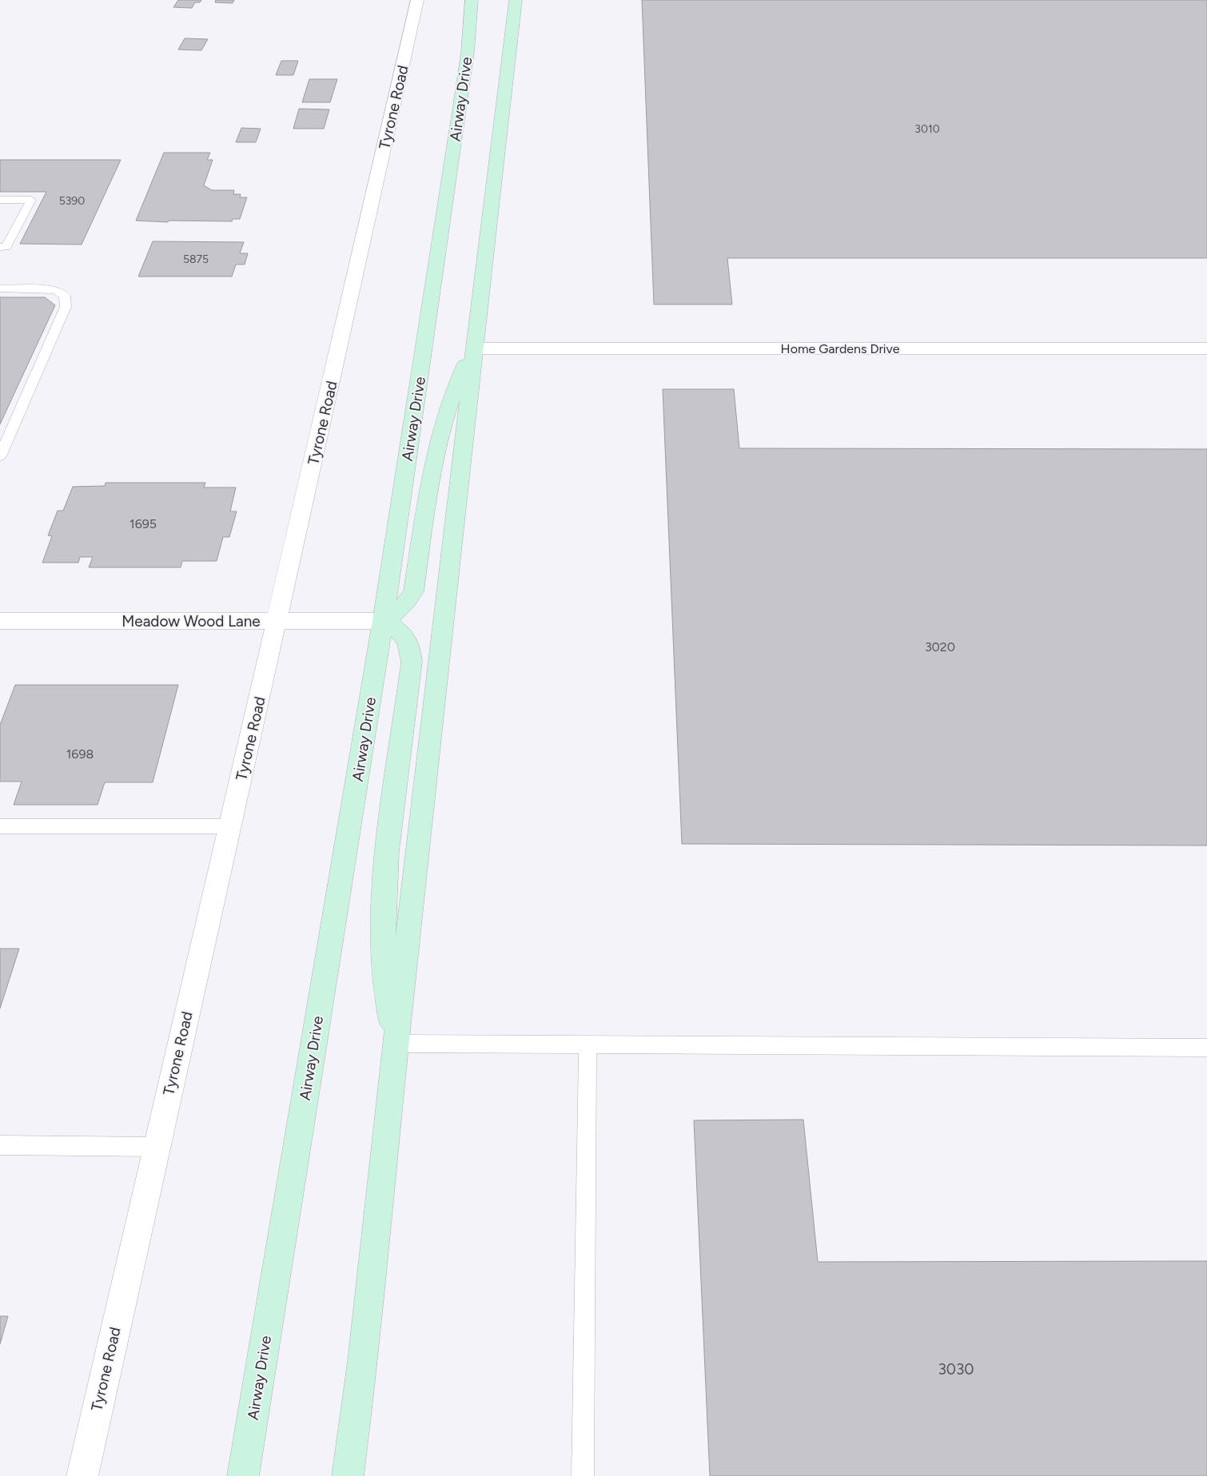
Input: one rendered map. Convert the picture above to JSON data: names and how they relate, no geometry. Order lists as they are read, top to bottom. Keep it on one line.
{"streets":{"main road":["Airway Drive"],"street":["Tyrone Road","Home Gardens Drive","Meadow Wood Lane"]},"crossings":[["Airway Drive","Meadow Wood Lane"],["Tyrone Road","Meadow Wood Lane"]],"house_numbers":["3010","5390","5875","1695","3020","1698","3030"]}
